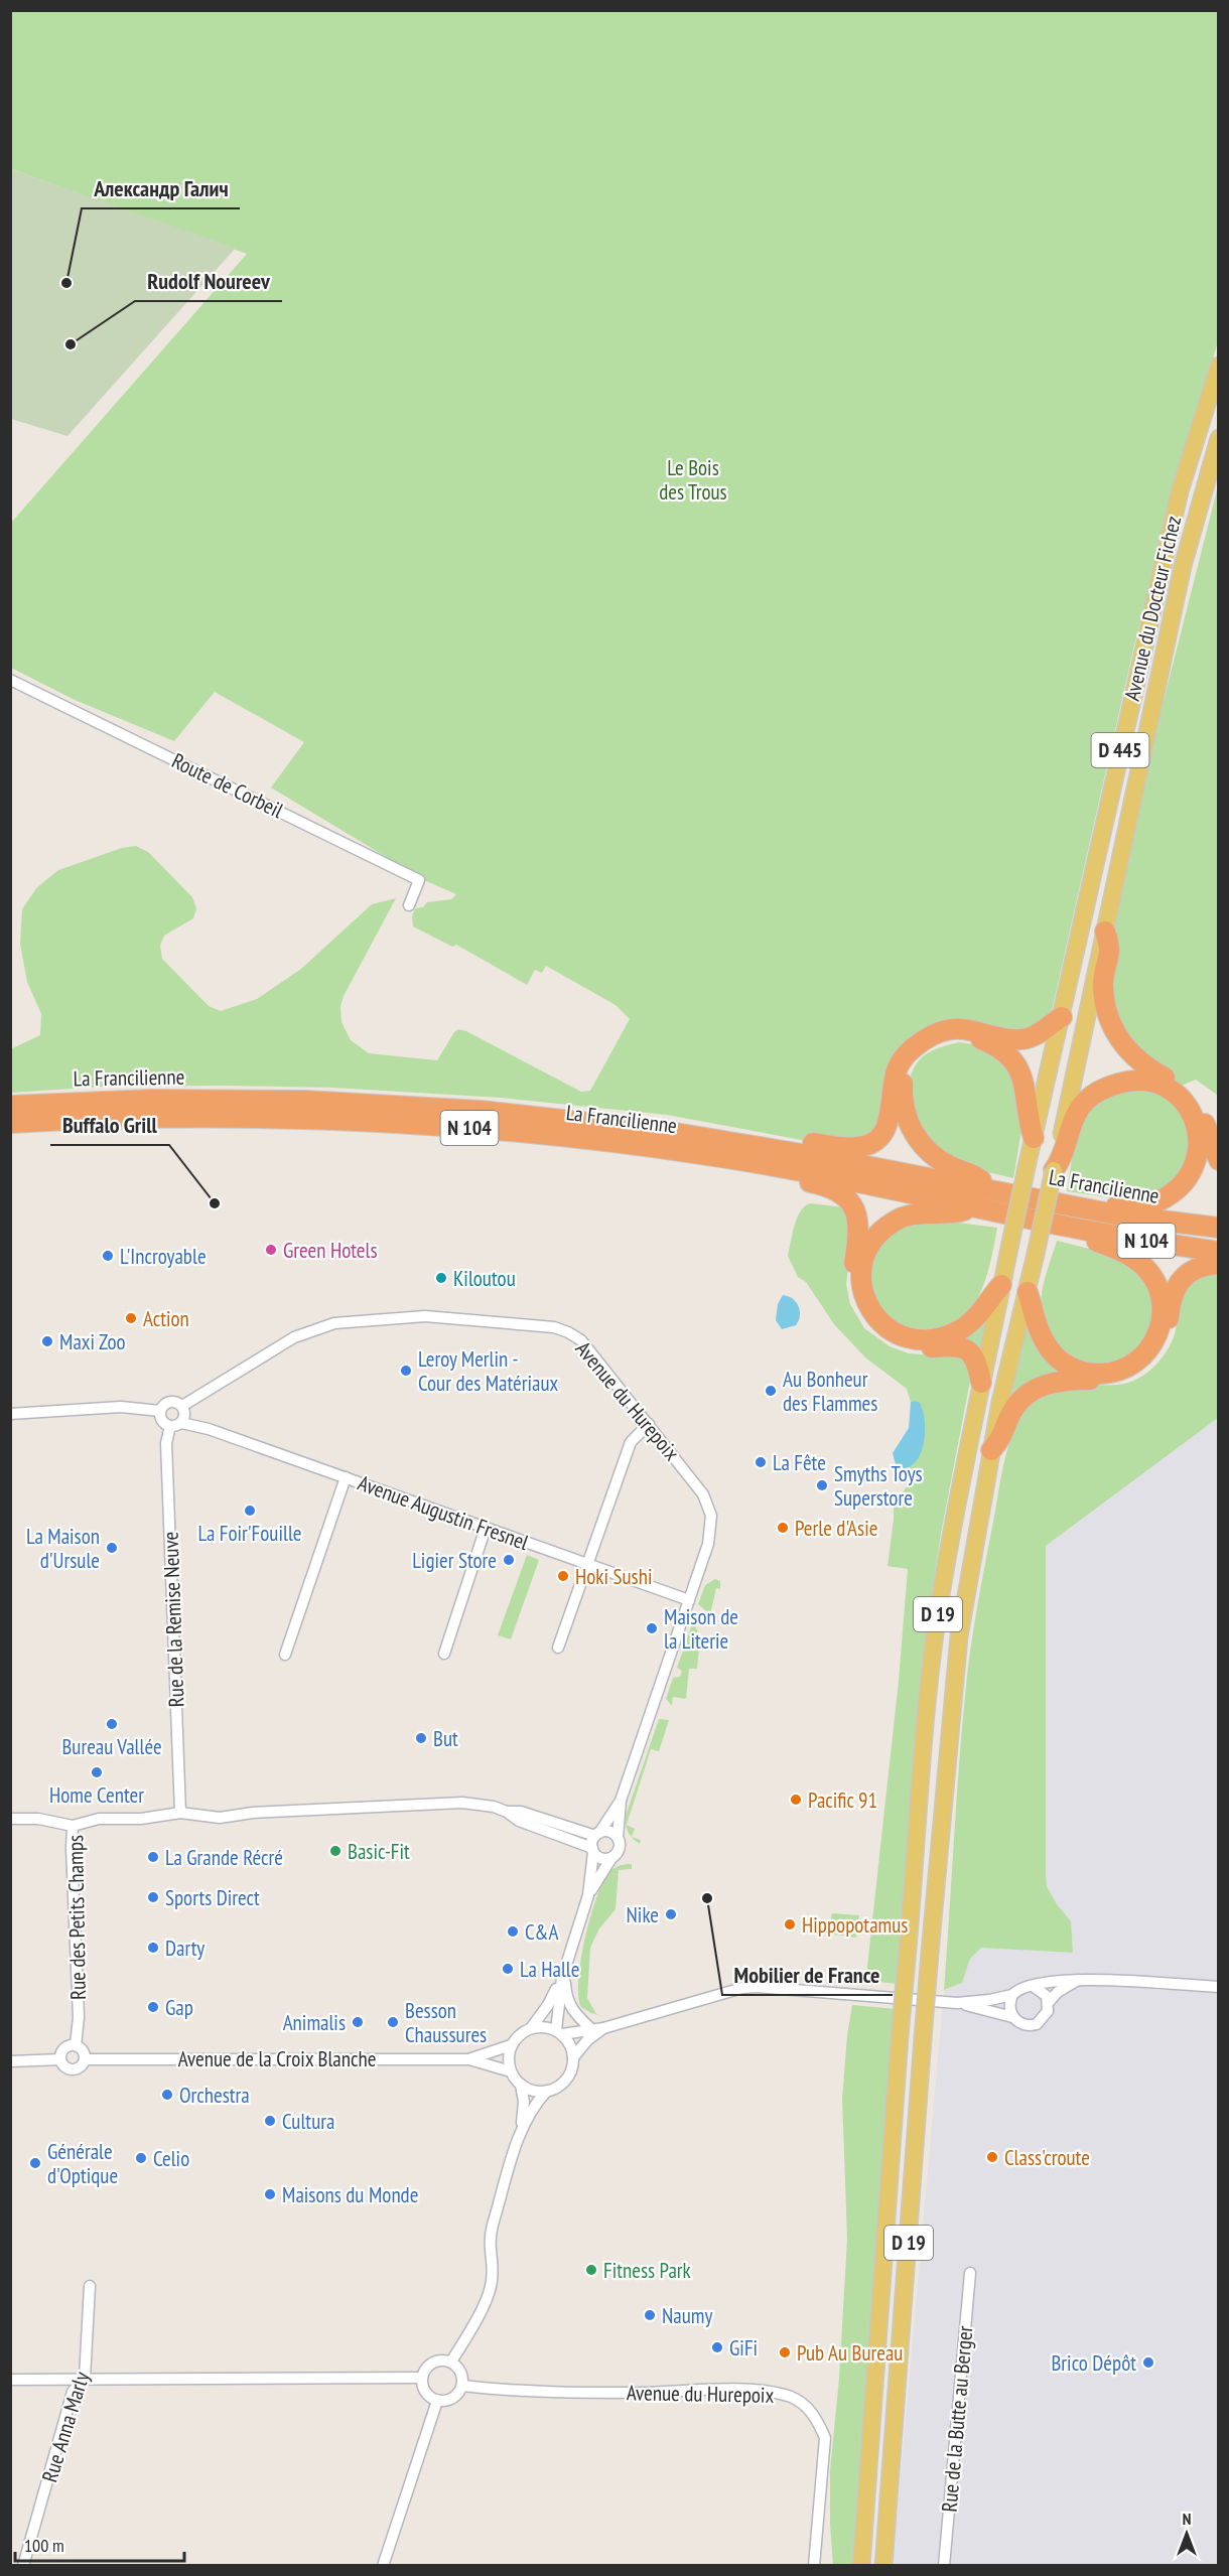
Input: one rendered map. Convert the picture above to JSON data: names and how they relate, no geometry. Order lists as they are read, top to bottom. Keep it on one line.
{"streets":{"highway":["La Francilienne","N 104"],"main road":["Avenue du Docteur Fichez","D 445","D 19"],"street":["Route de Corbeil","Avenue du Hurepoix","Avenue Augustin Fresnel","Rue de la Remise Neuve","Rue des Petits Champs","Avenue de la Croix Blanche","Rue de la Butte au Berger","Rue Anna Marly"]},"crossings":[["Avenue du Docteur Fichez","D 445"],["D 445","D 19"],["Avenue du Hurepoix","Avenue Augustin Fresnel"],["Avenue du Hurepoix","Rue de la Remise Neuve"],["Avenue Augustin Fresnel","Rue de la Remise Neuve"],["Rue de la Remise Neuve","Rue des Petits Champs"],["Rue des Petits Champs","Avenue de la Croix Blanche"]],"parks":["Le Bois des Trous"],"places":["Александр Галич","Rudolf Noureev","Buffalo Grill","Green Hotels","L'Incroyable","Kiloutou","Action","Maxi Zoo","Leroy Merlin - Cour des Matériaux","Au Bonheur des Flammes","La Fête","Smyths Toys Superstore","La Foir'Fouille","Perle d'Asie","La Maison d'Ursule","Ligier Store","Hoki Sushi","Maison de la Literie","Bureau Vallée","But","Home Center","Pacific 91","Basic-Fit","La Grande Récré","Sports Direct","Mobilier de France","Nike","Hippopotamus","C&A","Darty","La Halle","Gap","Animalis","Besson Chaussures","Orchestra","Cultura","Class'croute","Celio","Générale d'Optique","Maisons du Monde","Fitness Park","Naumy","GiFi","Pub Au Bureau","Brico Dépôt"],"scale_bar":"100 m","north":"top"}
